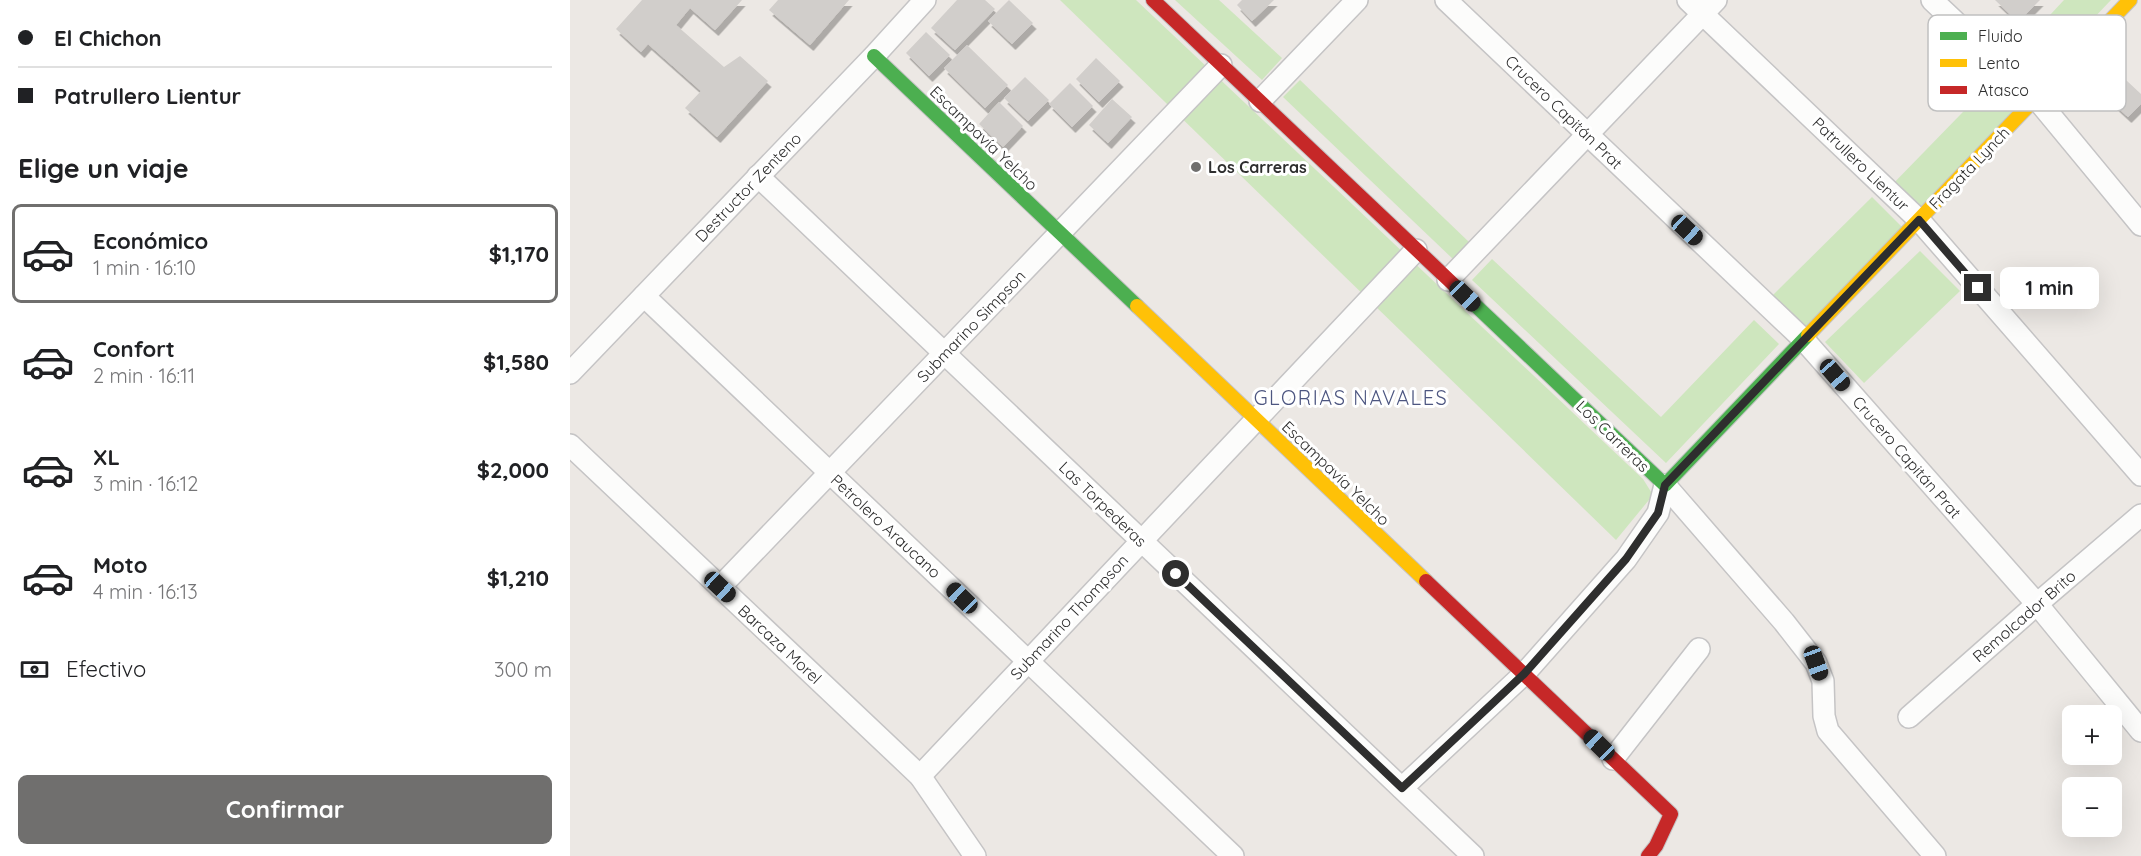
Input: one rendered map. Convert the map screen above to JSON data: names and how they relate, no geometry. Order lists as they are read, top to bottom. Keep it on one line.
{"streets":{"street":["Crucero Capitán Prat","Escampavía Yelcho","Patrullero Lientur","Fragata Lynch","Destructor Zenteno","Submarino Simpson","Los Carreras","Las Torpederas","Petrolero Araucano","Remolcador Brito","Submarino Thompson","Barcaza Morel"]},"crossings":[["Crucero Capitán Prat","Fragata Lynch"],["Crucero Capitán Prat","Remolcador Brito"],["Escampavía Yelcho","Fragata Lynch"],["Escampavía Yelcho","Destructor Zenteno"],["Escampavía Yelcho","Submarino Simpson"],["Escampavía Yelcho","Submarino Thompson"],["Patrullero Lientur","Fragata Lynch"],["Fragata Lynch","Los Carreras"],["Fragata Lynch","Las Torpederas"],["Destructor Zenteno","Las Torpederas"],["Destructor Zenteno","Petrolero Araucano"],["Submarino Simpson","Los Carreras"],["Submarino Simpson","Las Torpederas"],["Submarino Simpson","Petrolero Araucano"],["Submarino Simpson","Barcaza Morel"],["Los Carreras","Submarino Thompson"],["Las Torpederas","Submarino Thompson"],["Petrolero Araucano","Submarino Thompson"],["Submarino Thompson","Barcaza Morel"]],"districts":["GLORIAS NAVALES"],"places":["Los Carreras"],"legend":["Fluido","Lento","Atasco"],"page":{"banner":["El Chichon","Patrullero Lientur"],"heading":"Elige un viaje","list":[{"name":"Económico","note":"1 min · 16:10","value":"$1,170"},{"name":"Confort","note":"2 min · 16:11","value":"$1,580"},{"name":"XL","note":"3 min · 16:12","value":"$2,000"},{"name":"Moto","note":"4 min · 16:13","value":"$1,210"}],"bubble":"1 min","pay":["Efectivo","300 m"],"map_buttons":["+","−"],"buttons":"Confirmar"}}
